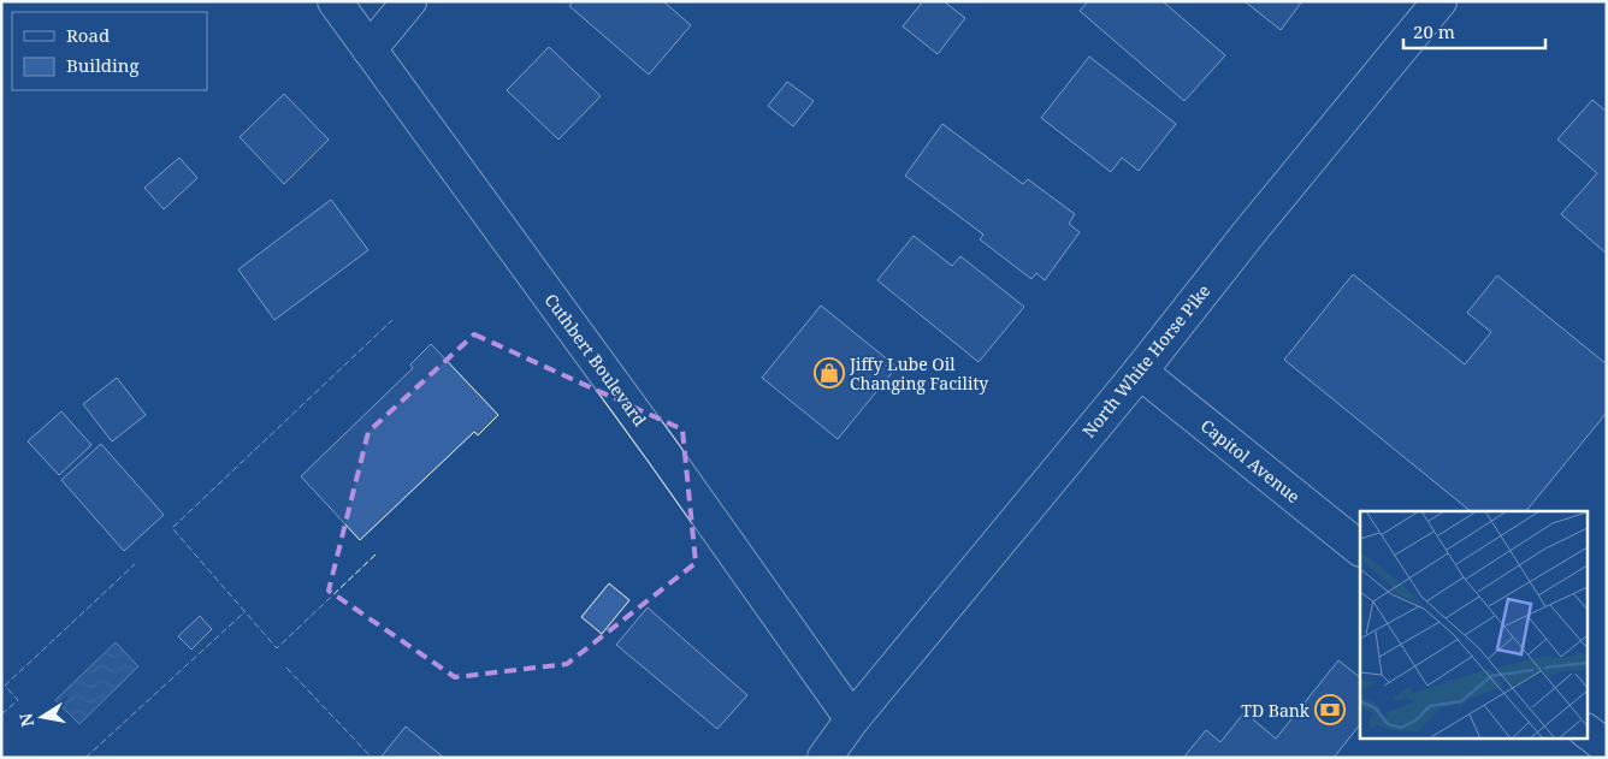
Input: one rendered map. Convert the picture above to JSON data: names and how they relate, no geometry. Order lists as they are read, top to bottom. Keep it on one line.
{"streets":{"main road":["Cuthbert Boulevard","North White Horse Pike","Capitol Avenue"]},"crossings":[["Cuthbert Boulevard","North White Horse Pike"],["North White Horse Pike","Capitol Avenue"]],"places":{"shop":["Jiffy Lube Oil Changing Facility"],"bank":["TD Bank"]},"legend":["Road","Building"],"scale_bar":"20 m","north":"left"}
